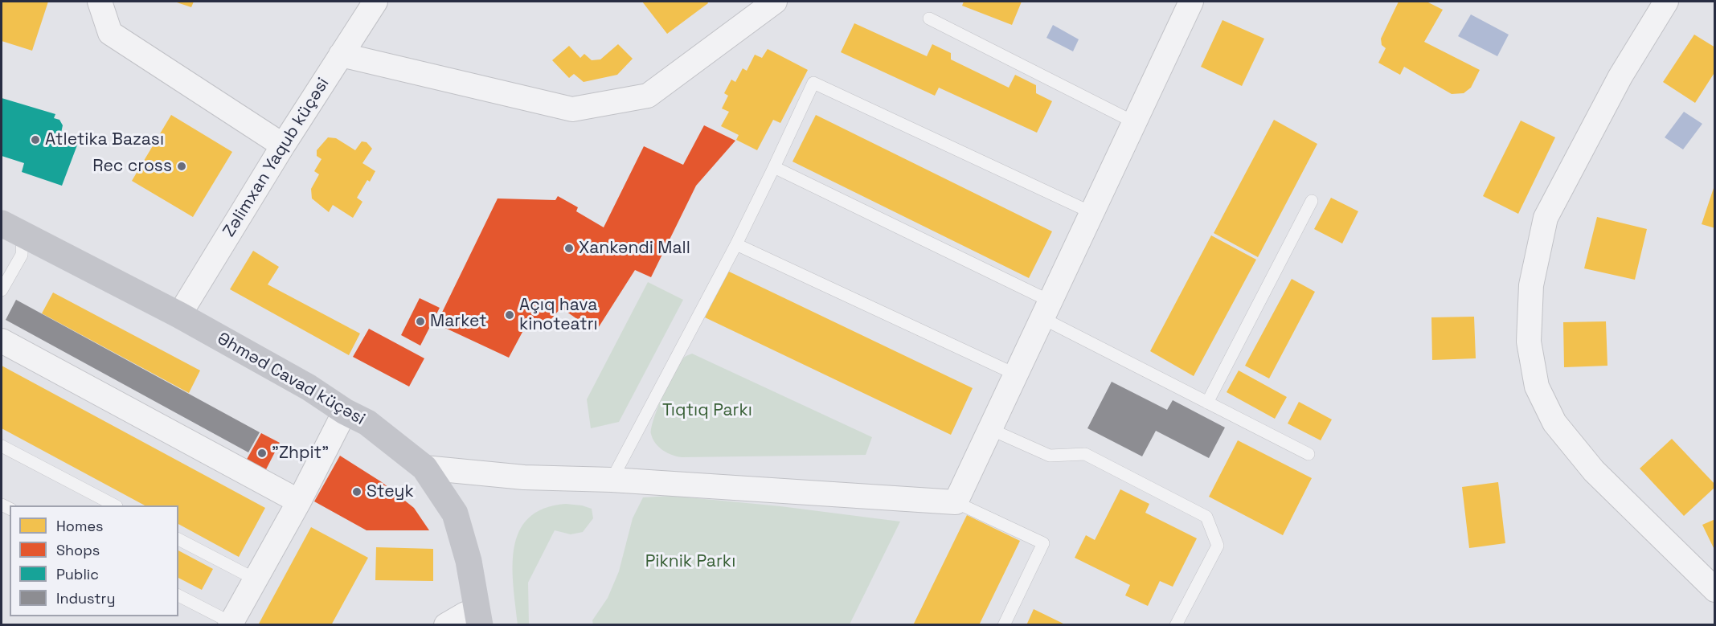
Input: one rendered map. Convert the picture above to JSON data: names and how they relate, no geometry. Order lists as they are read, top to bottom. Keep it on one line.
{"streets":{"street":["Zəlimxan Yaqub küçəsi","Əhməd Cavad küçəsi"]},"crossings":[["Zəlimxan Yaqub küçəsi","Əhməd Cavad küçəsi"]],"parks":["Tıqtıq Parkı","Piknik Parkı"],"places":["Atletika Bazası","Rec cross","Xankəndi Mall","Açıq hava kinoteatrı","Market","\"Zhpit\"","Steyk"],"legend":["Homes","Shops","Public","Industry"]}
